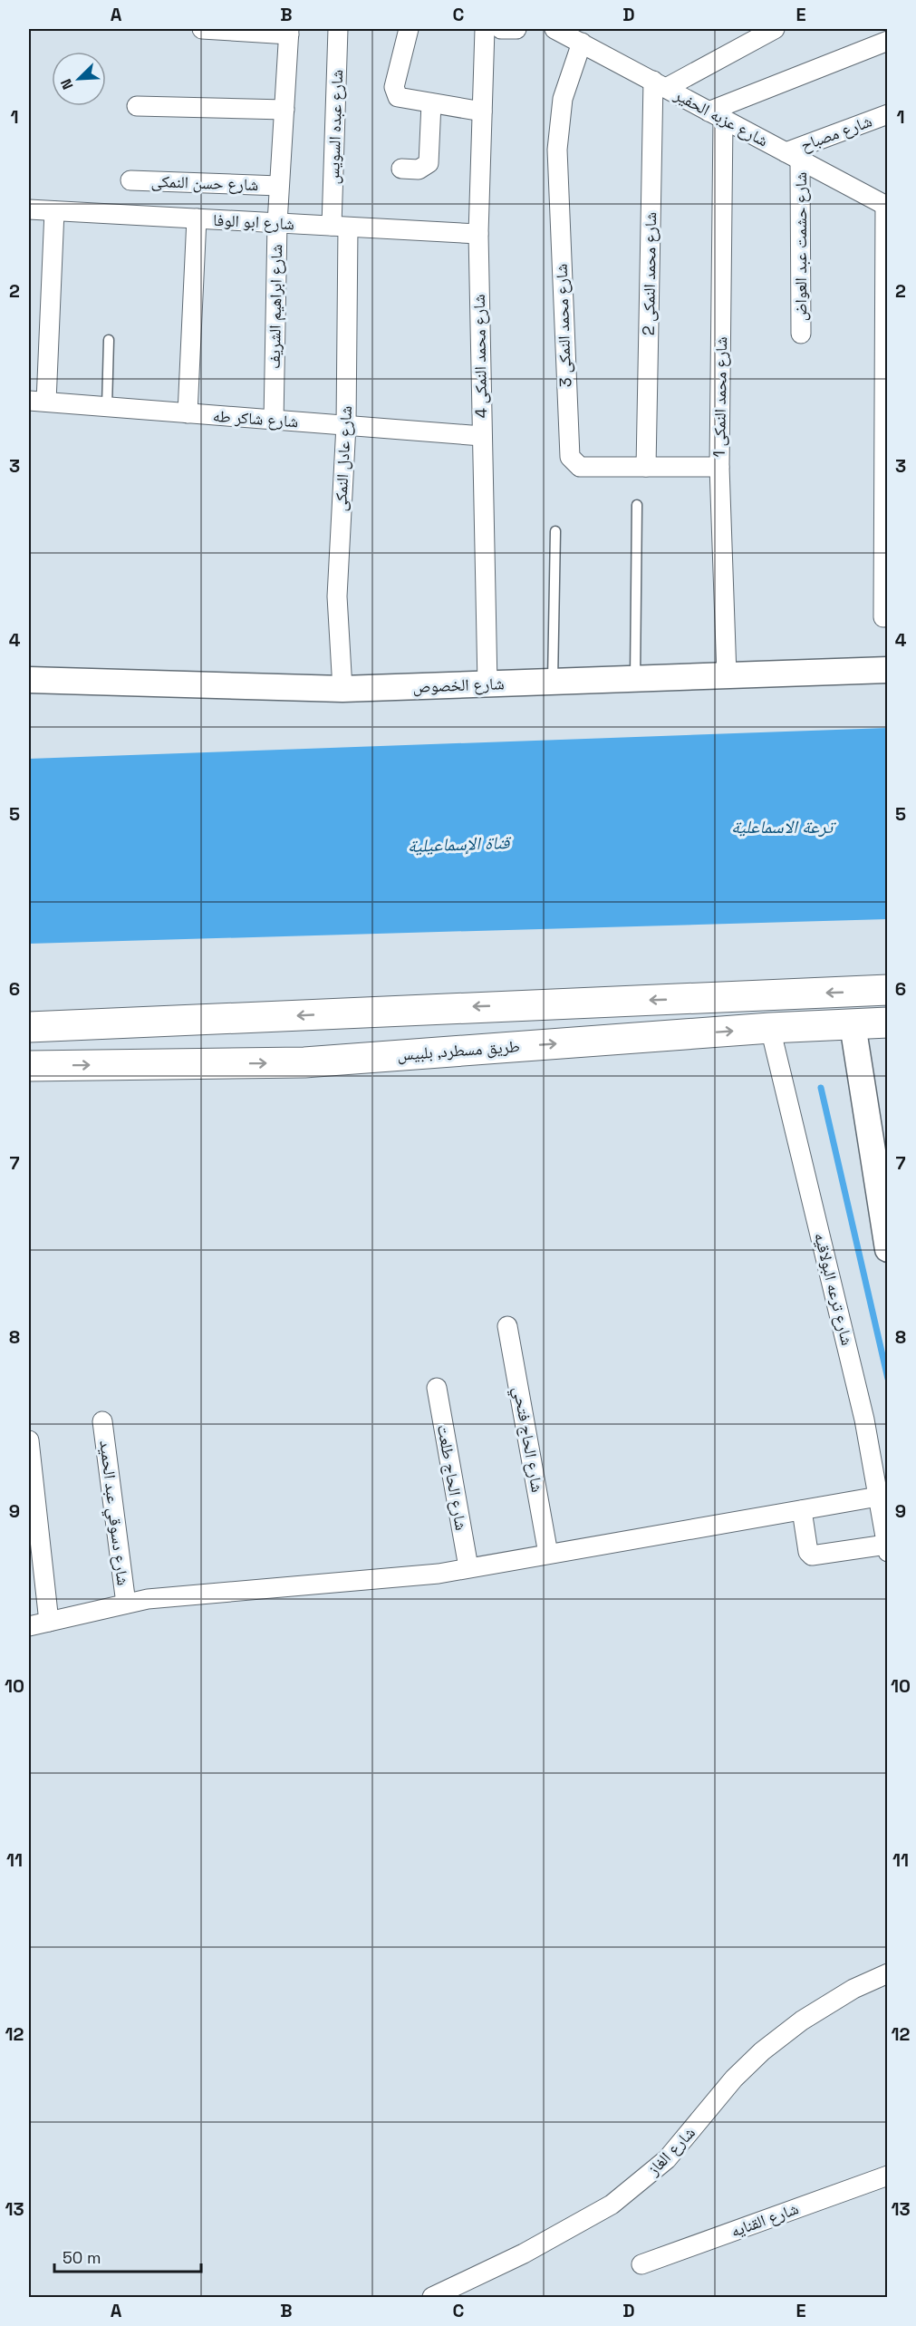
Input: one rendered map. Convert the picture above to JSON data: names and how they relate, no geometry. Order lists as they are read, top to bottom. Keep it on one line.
{"streets":{"main road":["شارع الخصوص","طريق مسطرد, بلبيس"],"street":["شارع عزبه الحفير","شارع عبده السويس","شارع مصباح","شارع حسن النمكى","شارع ابو الوفا","شارع حشمت عبد العواض","شارع محمد النمكى 2","شارع ابراهيم الشريف","شارع محمد النمكى 3","شارع محمد النمكى 4","شارع محمد النمكى 1","شارع شاكر طه","شارع عادل النمكى","شارع ترعه البولاقيه","شارع الحاج فتحي","شارع الحاج طلعت","شارع دسوقي عبد الحميد","شارع الغاز","شارع القنايه"]},"crossings":[["شارع عزبه الحفير","شارع مصباح"],["شارع عزبه الحفير","شارع حشمت عبد العواض"],["شارع عزبه الحفير","شارع محمد النمكى 2"],["شارع عزبه الحفير","شارع محمد النمكى 3"],["شارع عزبه الحفير","شارع محمد النمكى 1"],["شارع عبده السويس","شارع ابو الوفا"],["شارع عبده السويس","شارع عادل النمكى"],["شارع مصباح","شارع حشمت عبد العواض"],["شارع حسن النمكى","شارع ابراهيم الشريف"],["شارع ابو الوفا","شارع ابراهيم الشريف"],["شارع ابو الوفا","شارع محمد النمكى 4"],["شارع ابو الوفا","شارع عادل النمكى"],["شارع محمد النمكى 2","شارع محمد النمكى 3"],["شارع ابراهيم الشريف","شارع شاكر طه"],["شارع محمد النمكى 3","شارع محمد النمكى 1"],["شارع محمد النمكى 4","شارع شاكر طه"],["شارع محمد النمكى 4","شارع الخصوص"],["شارع محمد النمكى 1","شارع الخصوص"],["شارع شاكر طه","شارع عادل النمكى"],["شارع عادل النمكى","شارع الخصوص"],["طريق مسطرد, بلبيس","شارع ترعه البولاقيه"]],"water":["ترعة الاسماعلية","قناة الإسماعيلية"],"scale_bar":"50 m","north":"bottom left","grid":{"columns":["A","B","C","D","E"],"rows":["1","2","3","4","5","6","7","8","9","10","11","12","13"]}}
